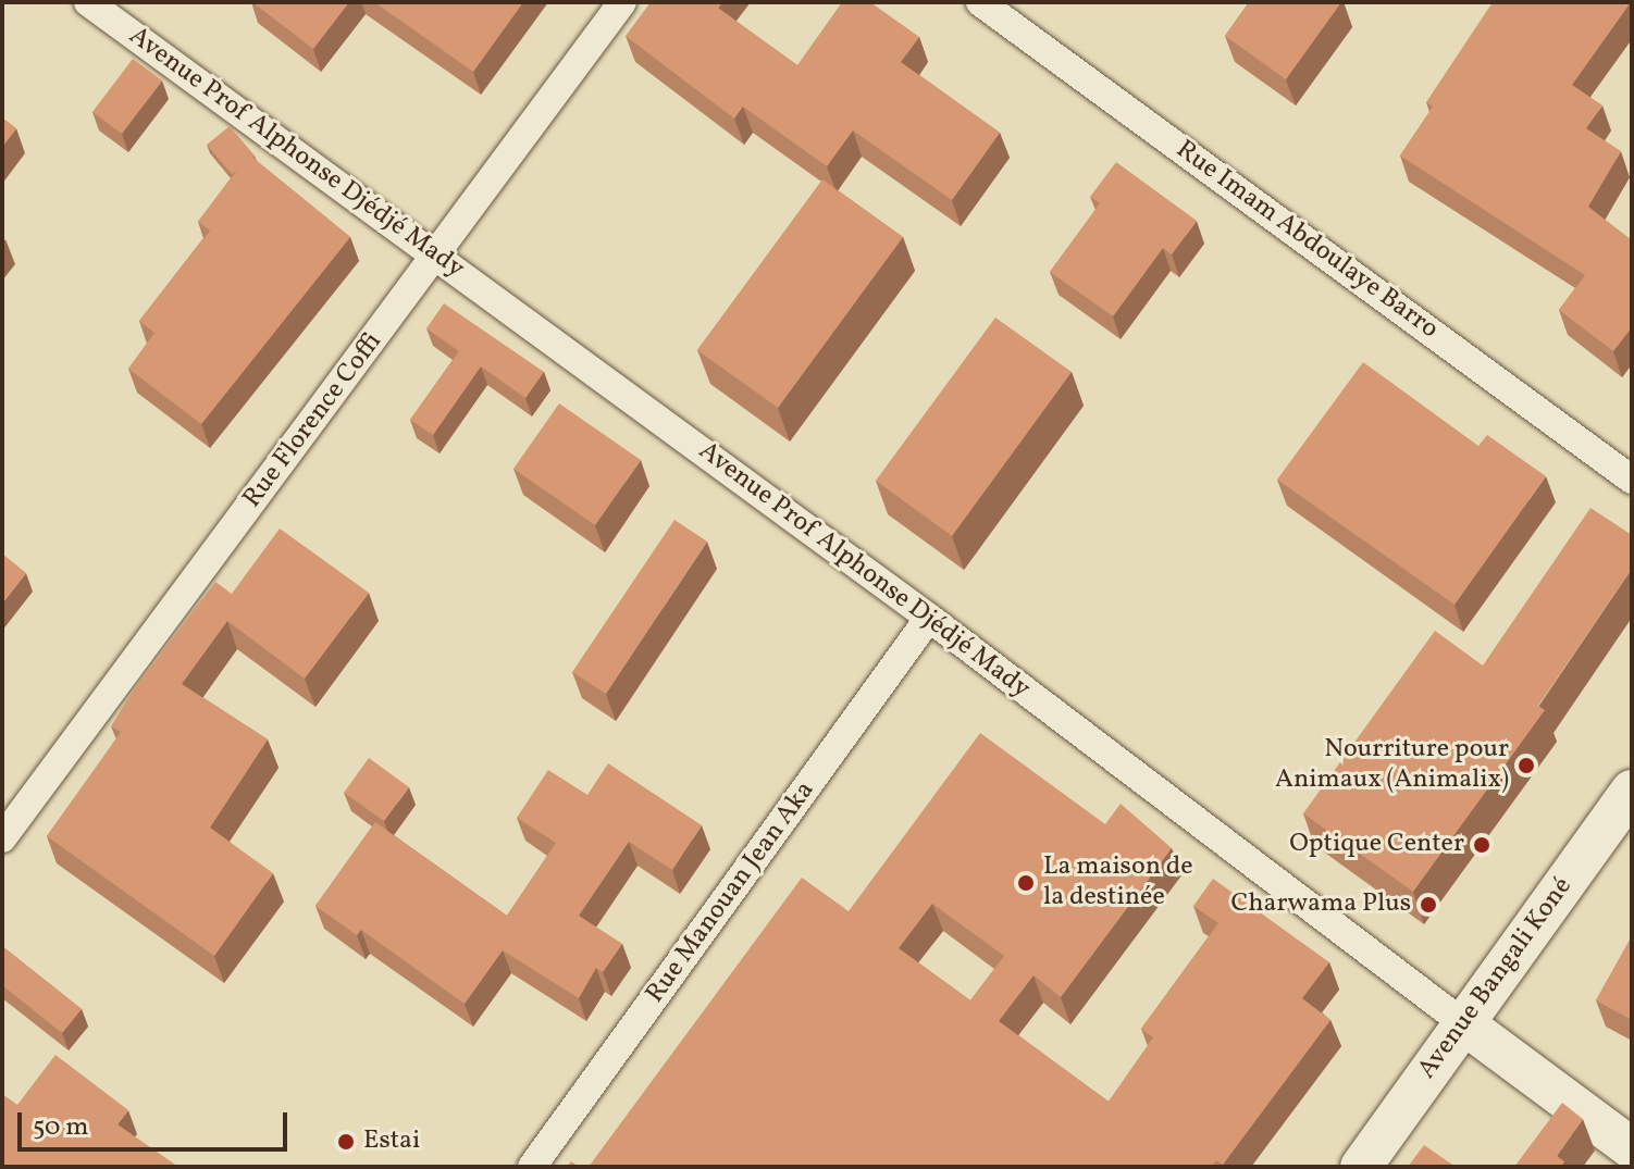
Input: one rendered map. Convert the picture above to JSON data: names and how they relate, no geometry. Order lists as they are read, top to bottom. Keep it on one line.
{"streets":{"street":["Avenue Prof Alphonse Djédjé Mady","Rue Imam Abdoulaye Barro","Rue Florence Coffi","Rue Manouan Jean Aka","Avenue Bangali Koné"]},"crossings":[["Avenue Prof Alphonse Djédjé Mady","Rue Florence Coffi"],["Avenue Prof Alphonse Djédjé Mady","Rue Manouan Jean Aka"],["Avenue Prof Alphonse Djédjé Mady","Avenue Bangali Koné"]],"places":["Nourriture pour Animaux (Animalix)","Optique Center","La maison de la destinée","Charwama Plus","Estai"],"scale_bar":"50 m"}
